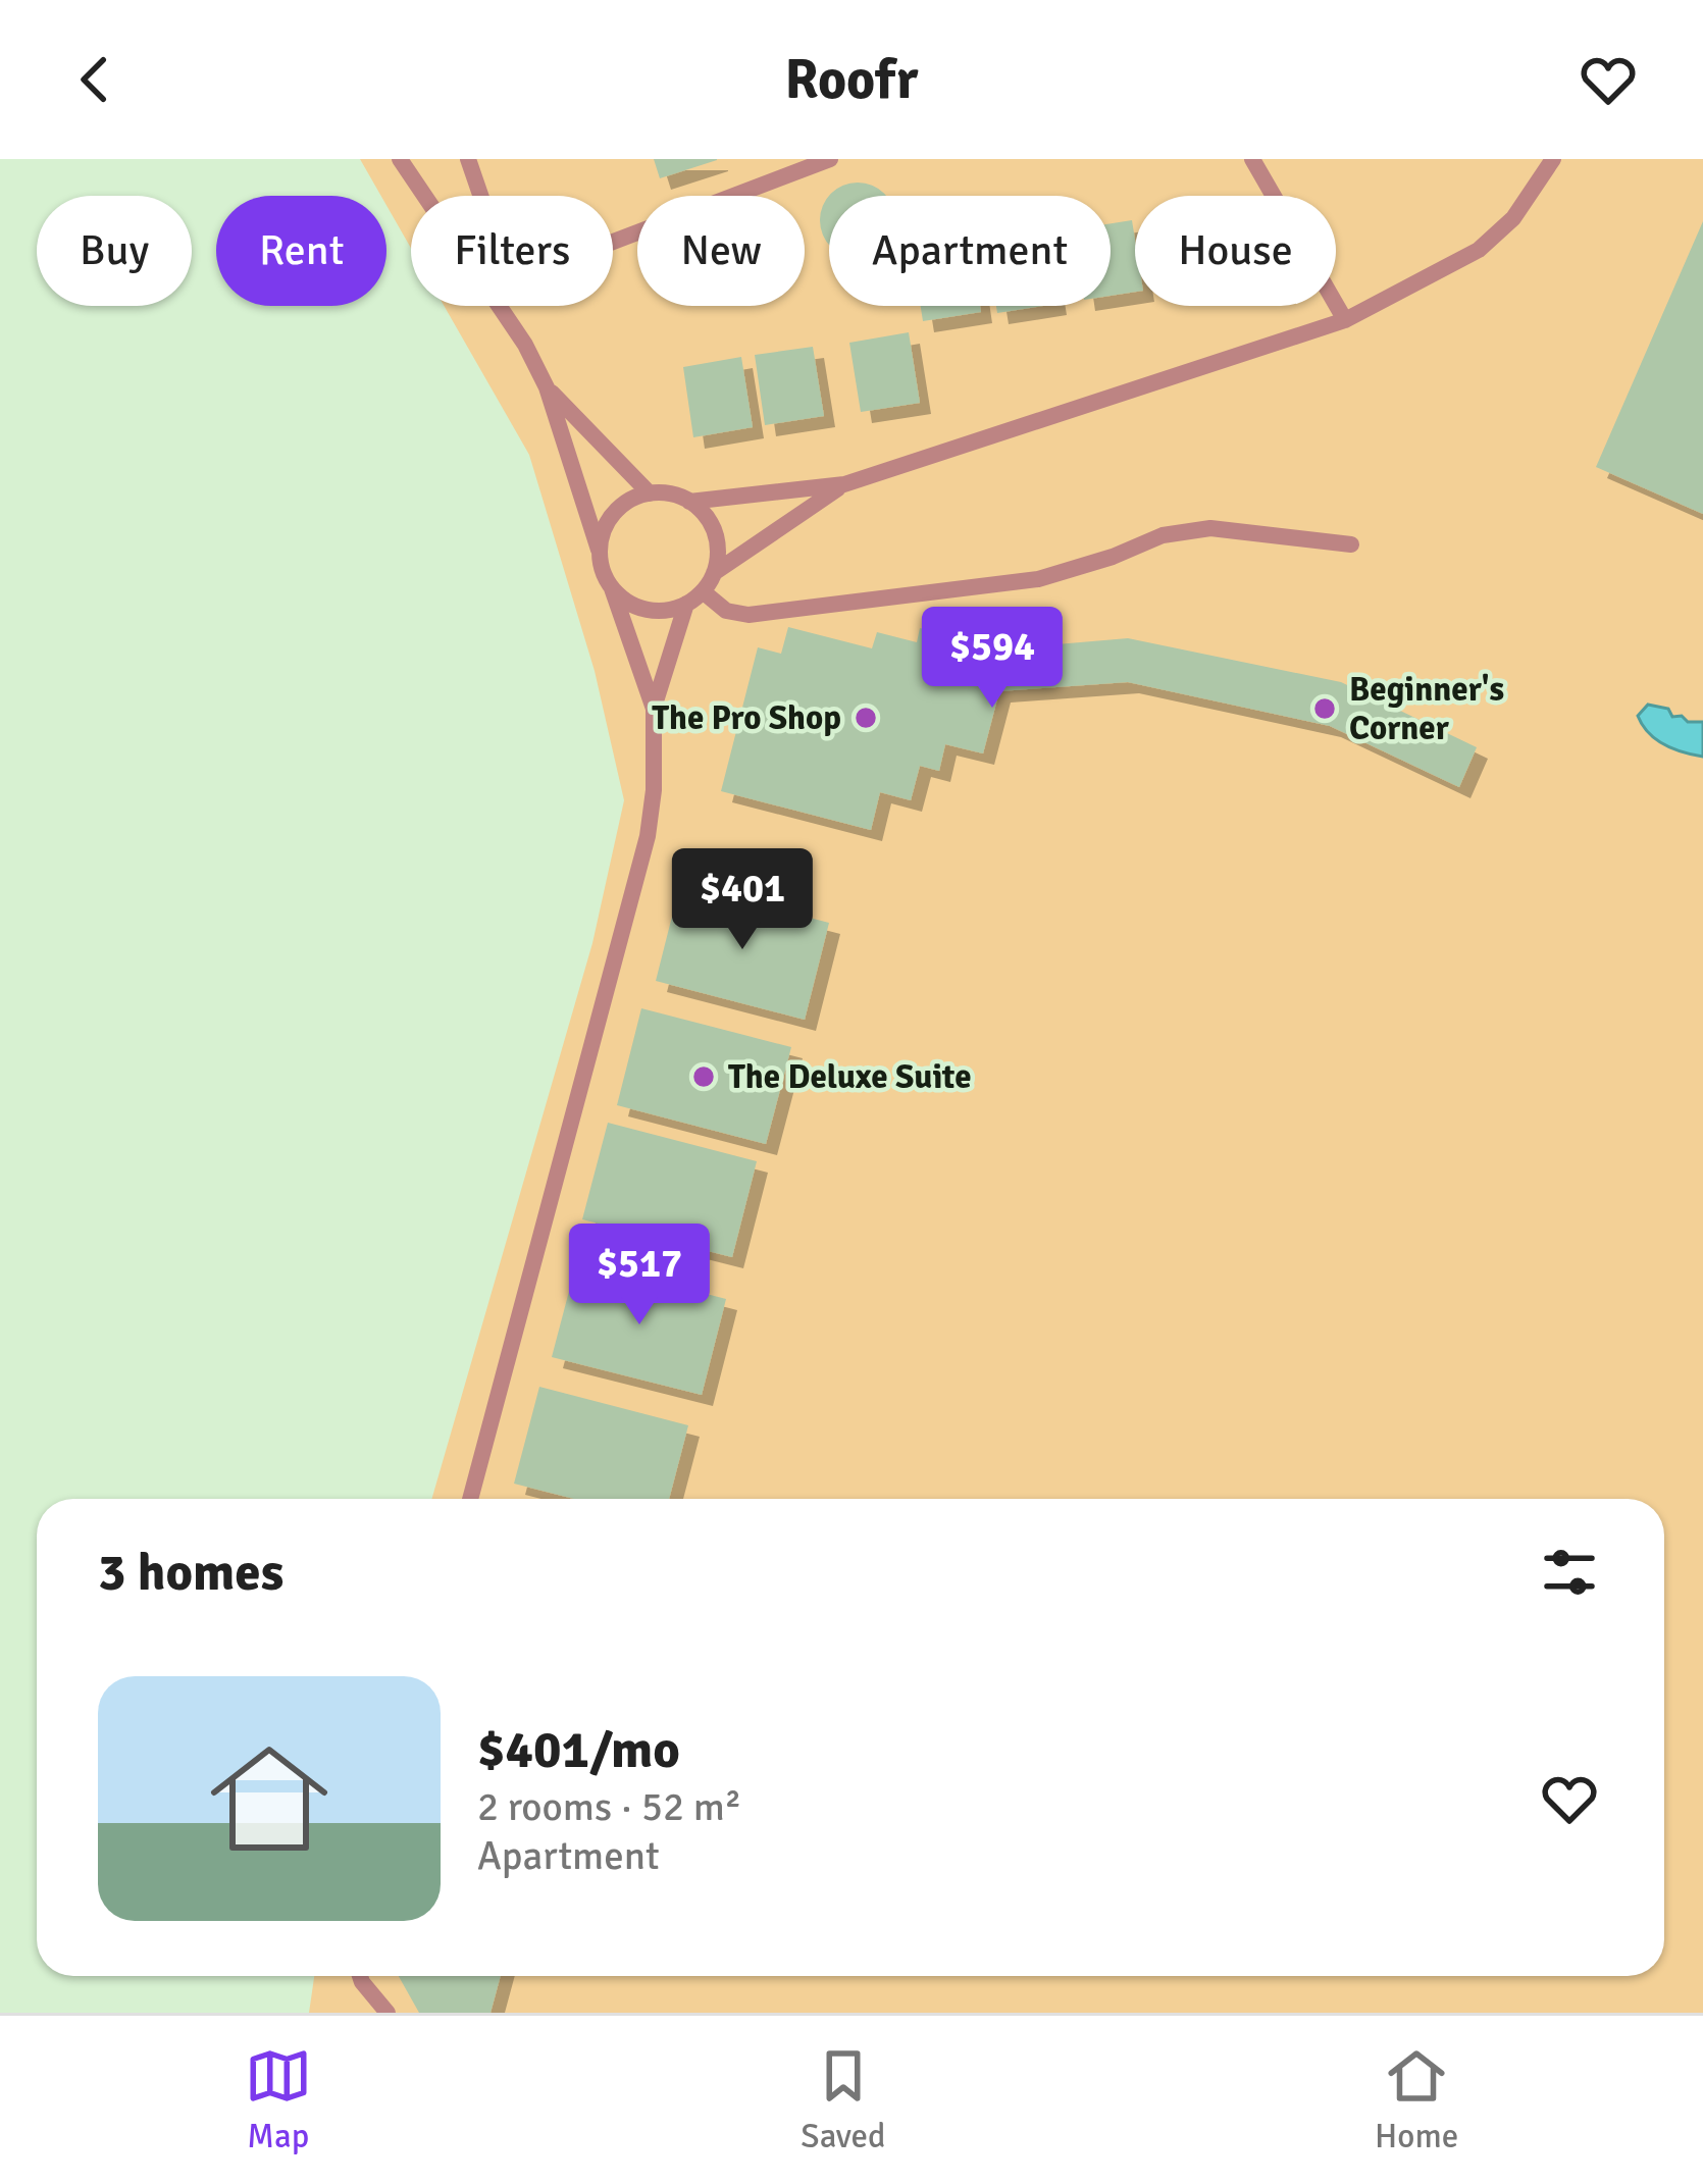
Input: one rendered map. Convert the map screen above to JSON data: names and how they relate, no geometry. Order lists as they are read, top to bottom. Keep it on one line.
{"places":["Beginner's Corner","The Pro Shop","The Deluxe Suite"],"page":{"header":"Roofr","chip":["Buy","Rent","Filters","New","Apartment","House"],"price":["$594","$401","$517"],"heading":"3 homes","list":[{"name":"$401/mo","note":"2 rooms · 52 m² · Apartment"}],"tabs":["Map","Saved","Home"]}}
